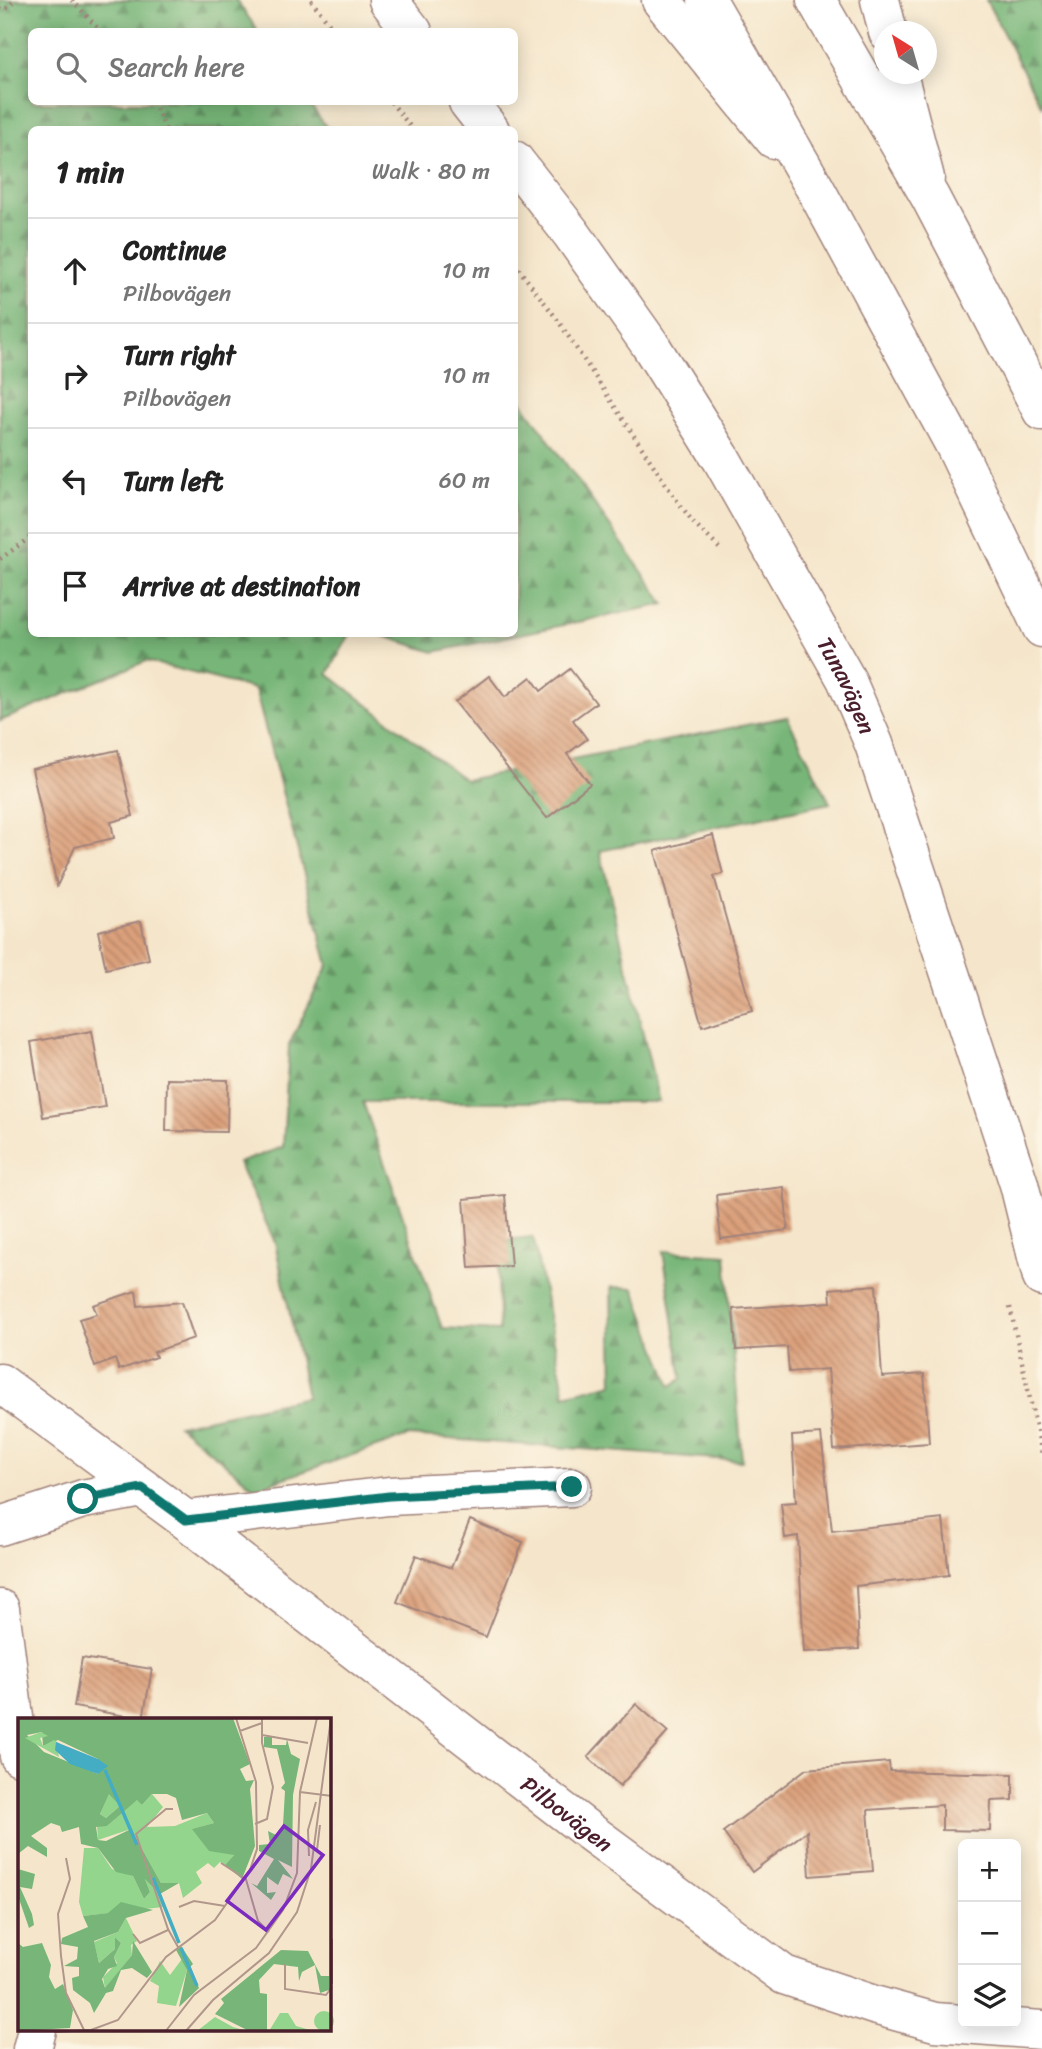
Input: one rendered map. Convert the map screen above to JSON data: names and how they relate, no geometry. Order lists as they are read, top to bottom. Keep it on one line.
{"streets":{"main road":["Tunavägen","Pilbovägen"]},"north":"top left","page":{"search":"Search here","heading":["1 min","Walk · 80 m"],"list":[["Continue","Pilbovägen","10 m"],["Turn right","Pilbovägen","10 m"],["Turn left","60 m"],"Arrive at destination"],"map_buttons":["+","−"]}}
